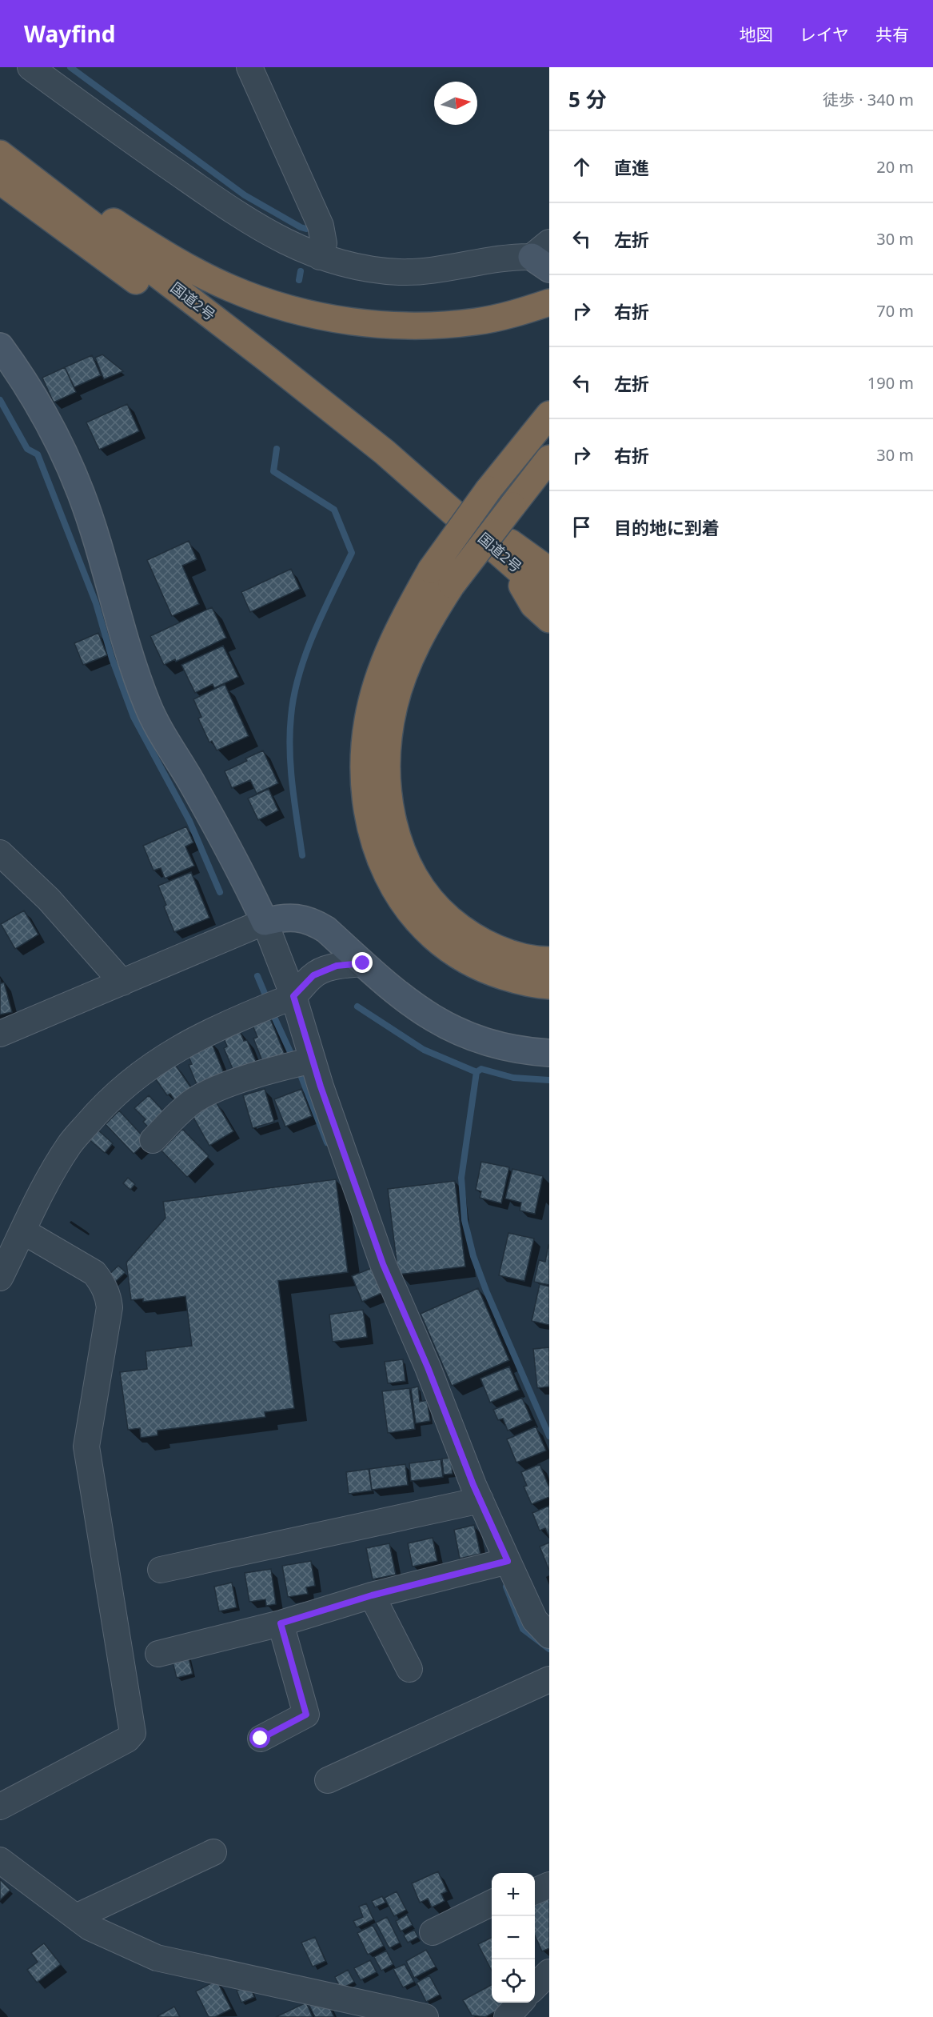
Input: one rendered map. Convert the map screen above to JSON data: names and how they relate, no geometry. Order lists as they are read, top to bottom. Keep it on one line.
{"streets":{"highway":["国道2号"]},"north":"right","page":{"header":"Wayfind","nav":["地図","レイヤ","共有"],"heading":["5 分","徒歩 · 340 m"],"list":[["直進","20 m"],["左折","30 m"],["右折","70 m"],["左折","190 m"],["右折","30 m"],"目的地に到着"],"map_buttons":["+","−"]}}
